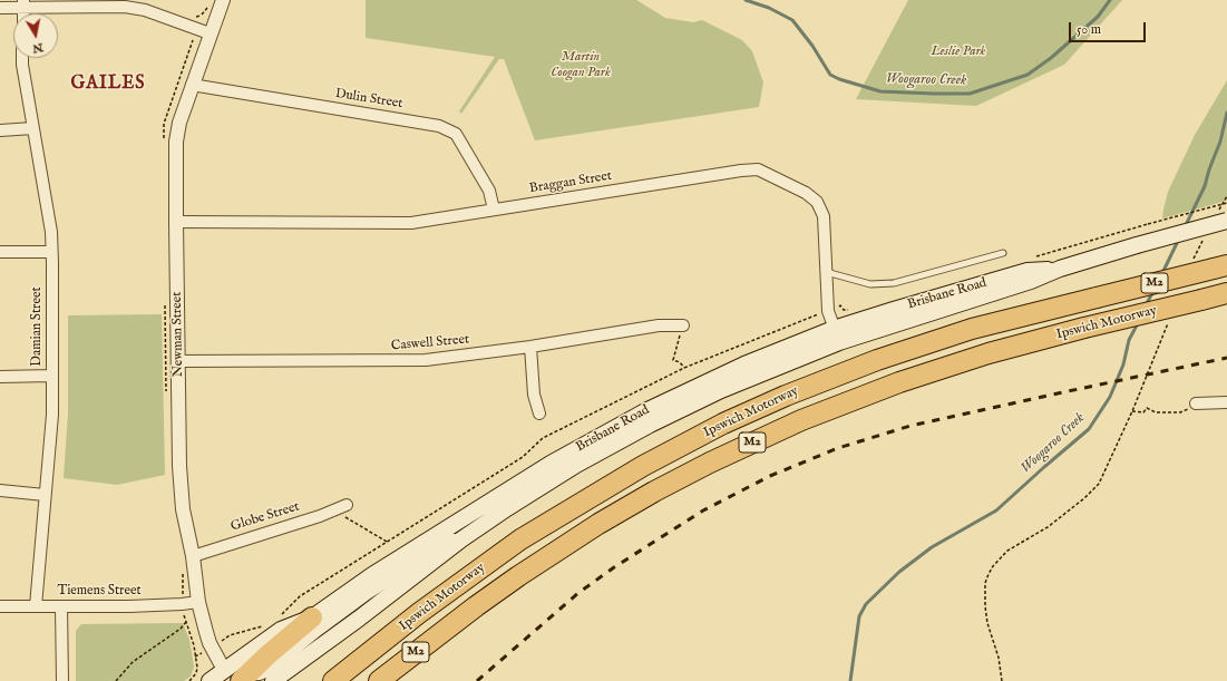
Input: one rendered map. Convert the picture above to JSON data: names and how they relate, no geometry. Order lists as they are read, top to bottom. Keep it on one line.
{"streets":{"highway":["M2","Ipswich Motorway"],"main road":["Brisbane Road"],"street":["Dulin Street","Braggan Street","Damian Street","Newman Street","Caswell Street","Globe Street","Tiemens Street"]},"crossings":[["Dulin Street","Braggan Street"],["Dulin Street","Newman Street"],["Braggan Street","Brisbane Road"],["Braggan Street","Newman Street"],["M2","Ipswich Motorway"],["Brisbane Road","Newman Street"],["Damian Street","Tiemens Street"],["Newman Street","Caswell Street"],["Newman Street","Globe Street"],["Newman Street","Tiemens Street"]],"districts":["GAILES"],"water":["Woogaroo Creek"],"parks":["Leslie Park","Martin Coogan Park"],"scale_bar":"50 m","north":"bottom"}
